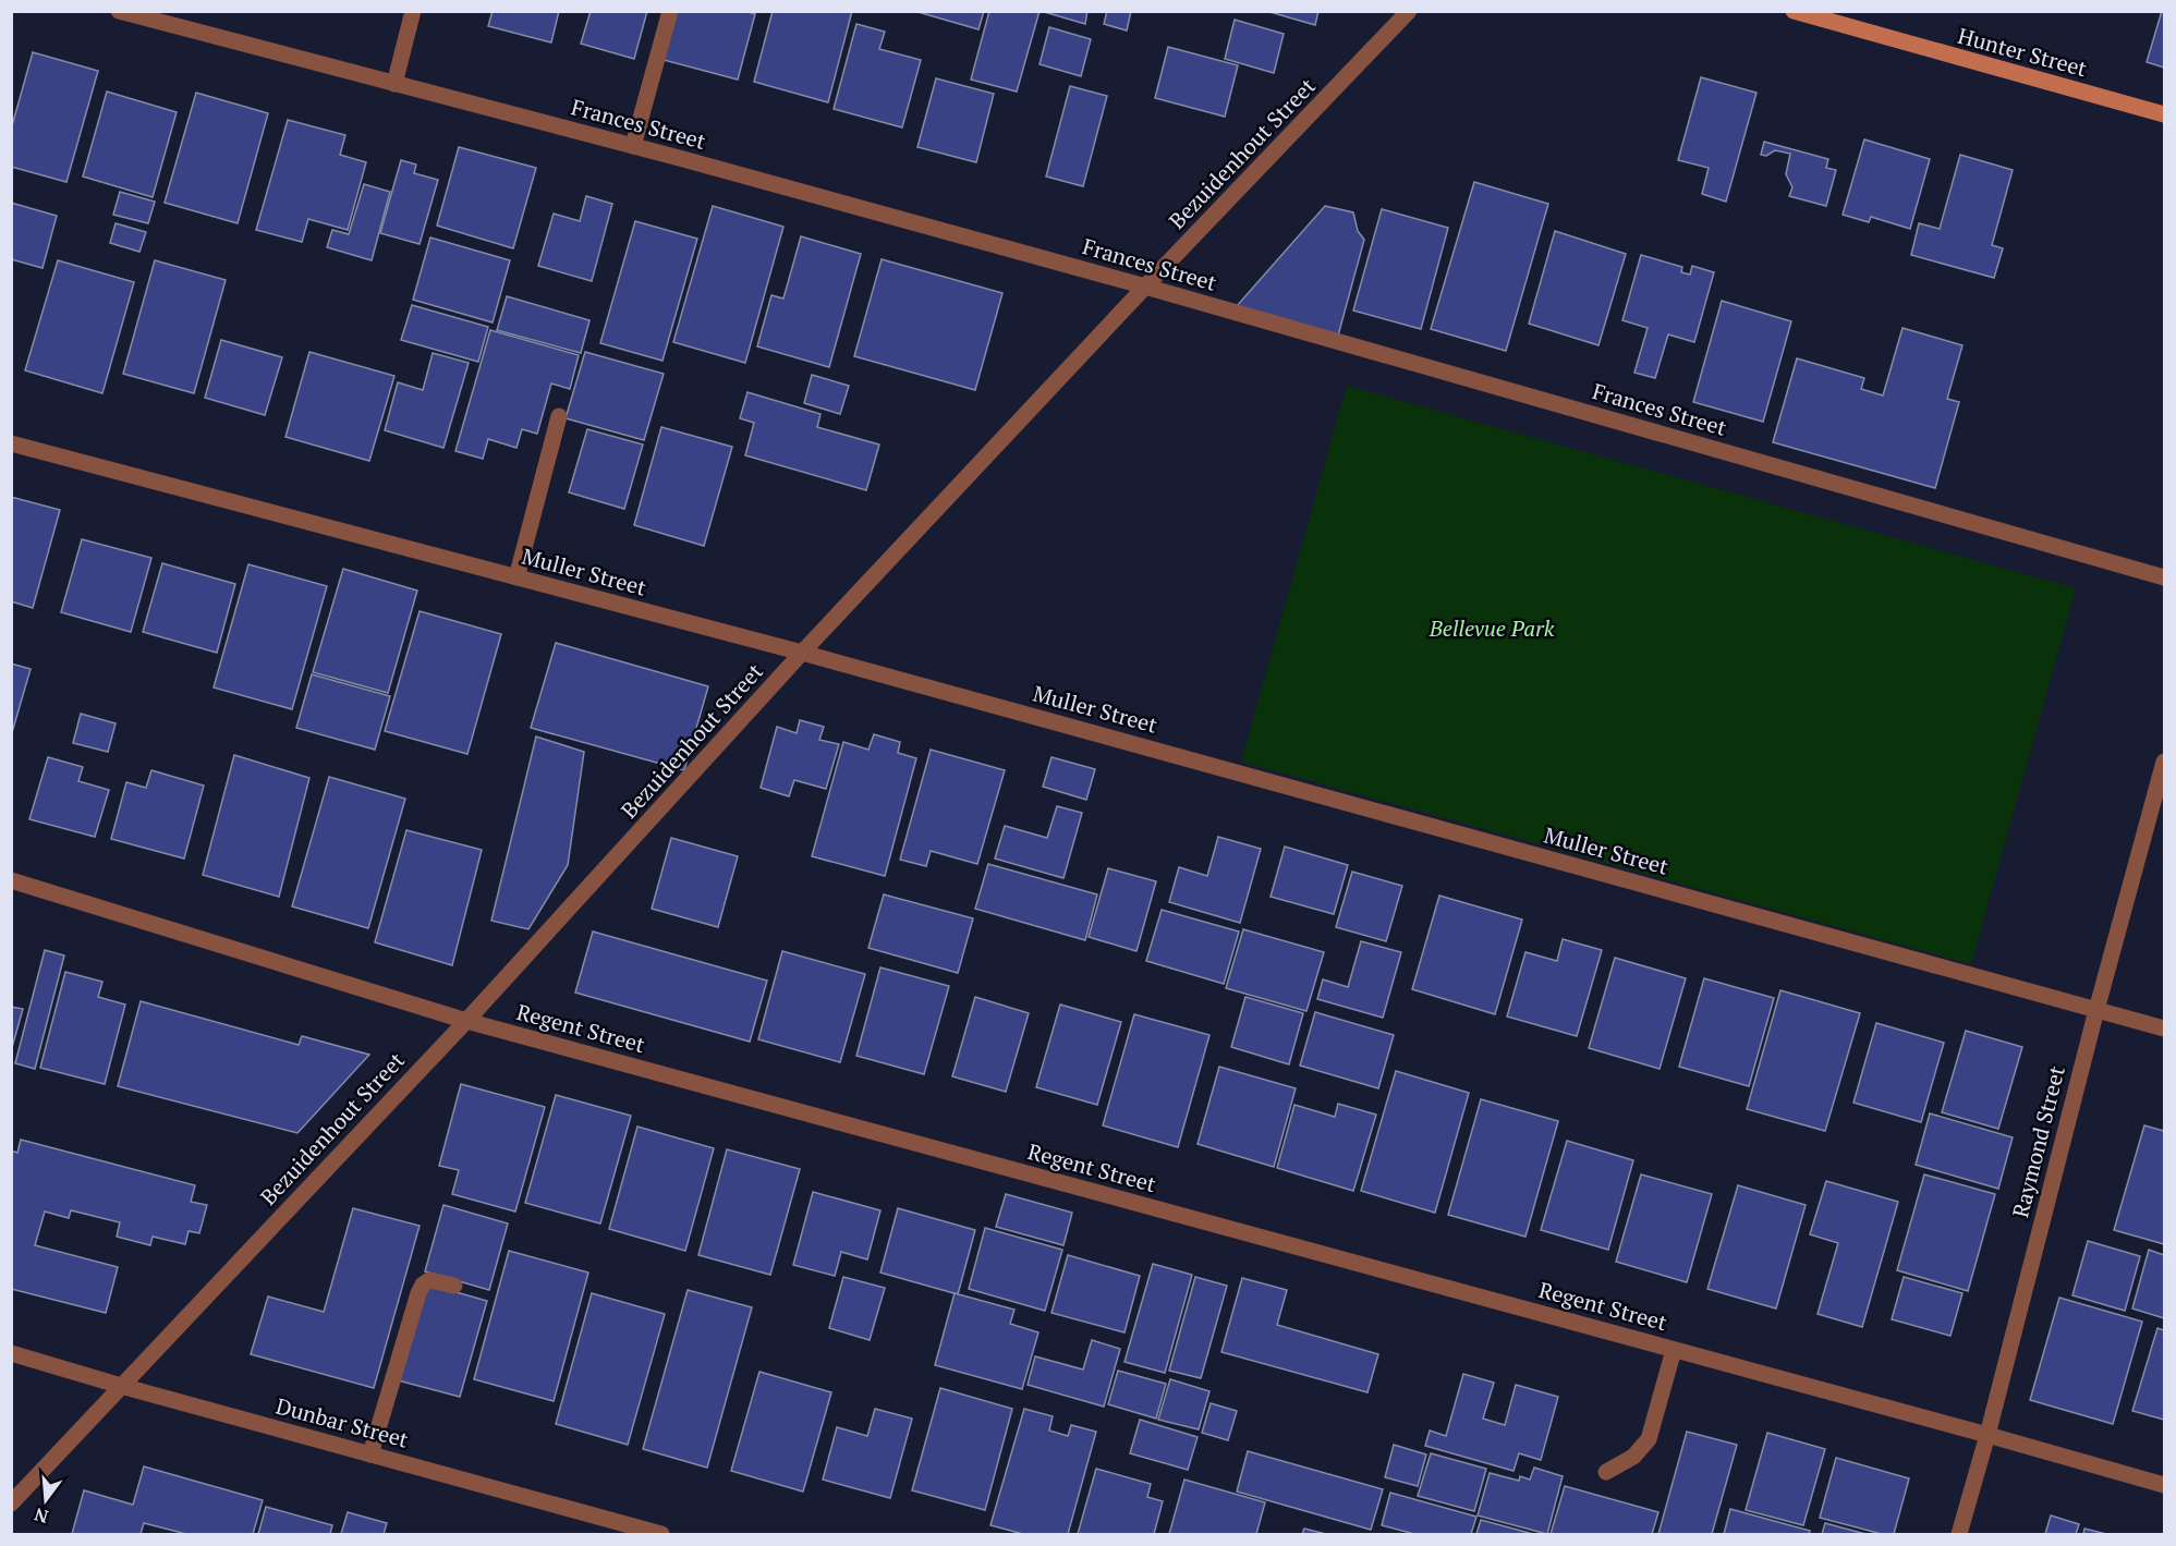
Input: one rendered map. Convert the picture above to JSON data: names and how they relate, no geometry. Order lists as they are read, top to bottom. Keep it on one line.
{"streets":{"main road":["Hunter Street"],"street":["Frances Street","Bezuidenhout Street","Muller Street","Regent Street","Raymond Street","Dunbar Street"]},"crossings":[["Frances Street","Bezuidenhout Street"],["Bezuidenhout Street","Muller Street"],["Bezuidenhout Street","Regent Street"],["Bezuidenhout Street","Dunbar Street"],["Muller Street","Raymond Street"],["Regent Street","Raymond Street"]],"parks":["Bellevue Park"],"north":"bottom"}
